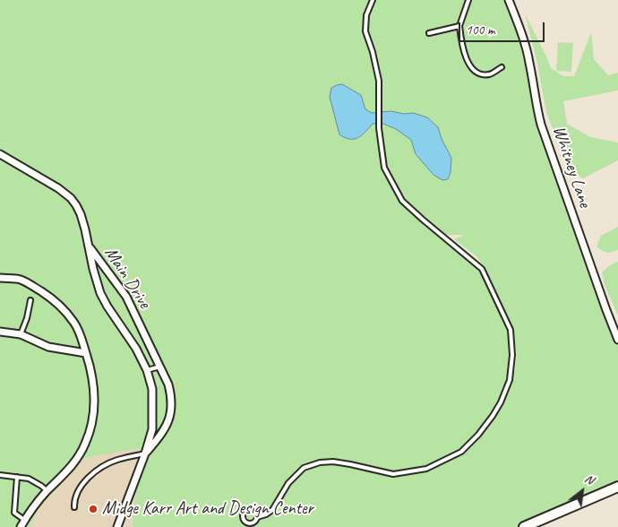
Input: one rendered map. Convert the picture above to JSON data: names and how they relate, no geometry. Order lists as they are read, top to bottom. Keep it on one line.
{"streets":{"street":["Whitney Lane","Main Drive"]},"places":["Midge Karr Art and Design Center"],"scale_bar":"100 m","north":"top right"}
